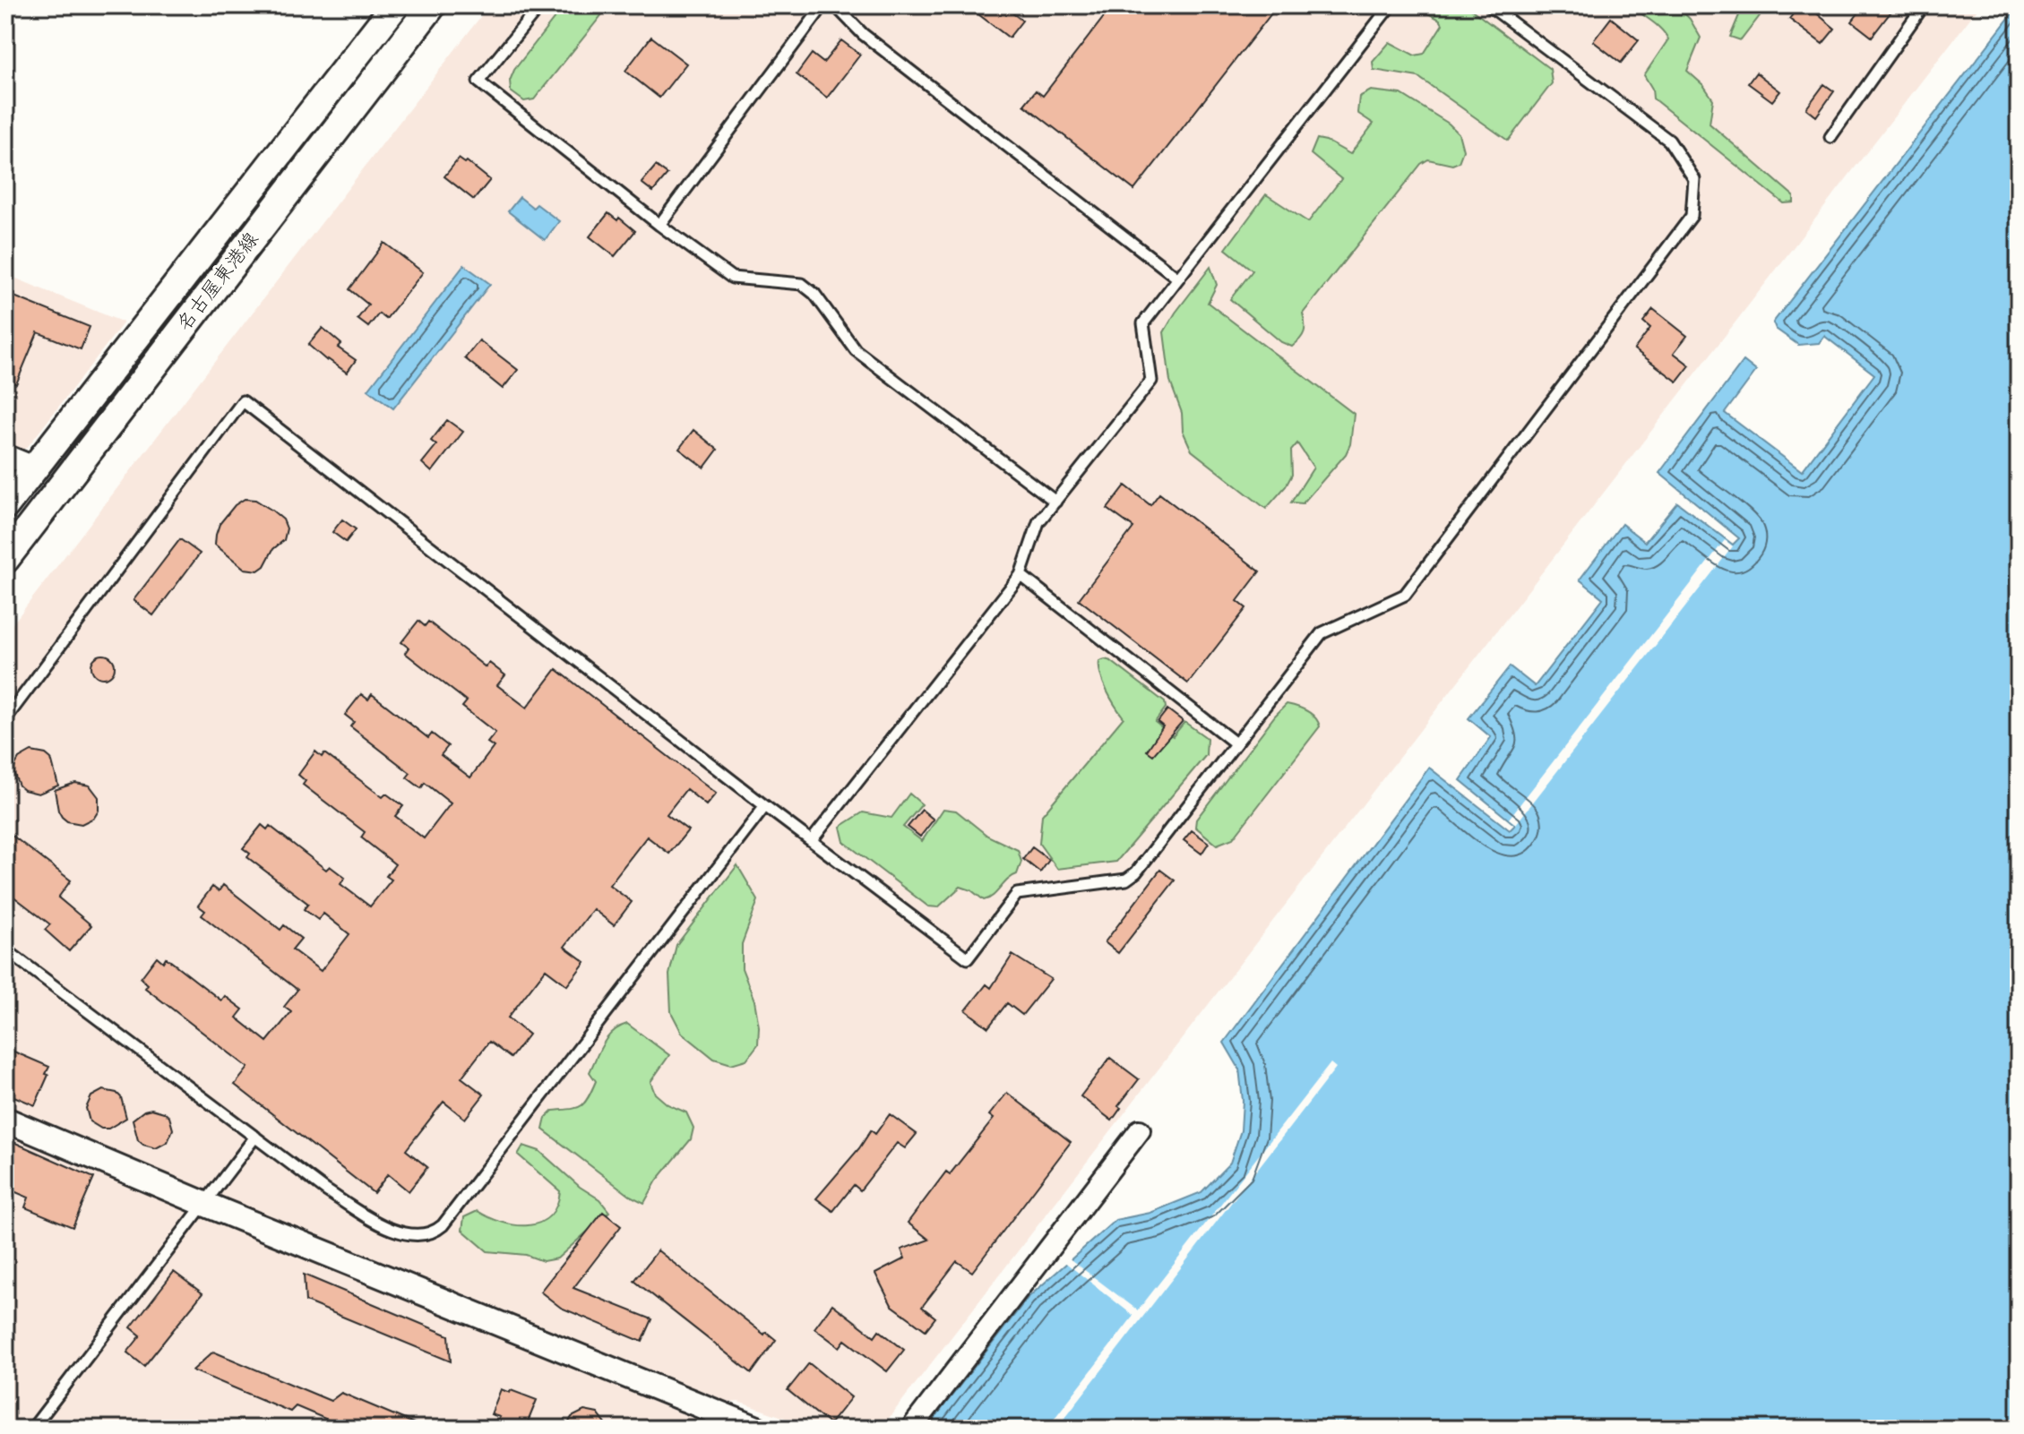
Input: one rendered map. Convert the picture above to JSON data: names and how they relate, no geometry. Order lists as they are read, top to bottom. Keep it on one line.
{"streets":{"main road":["名古屋東港線"]}}
